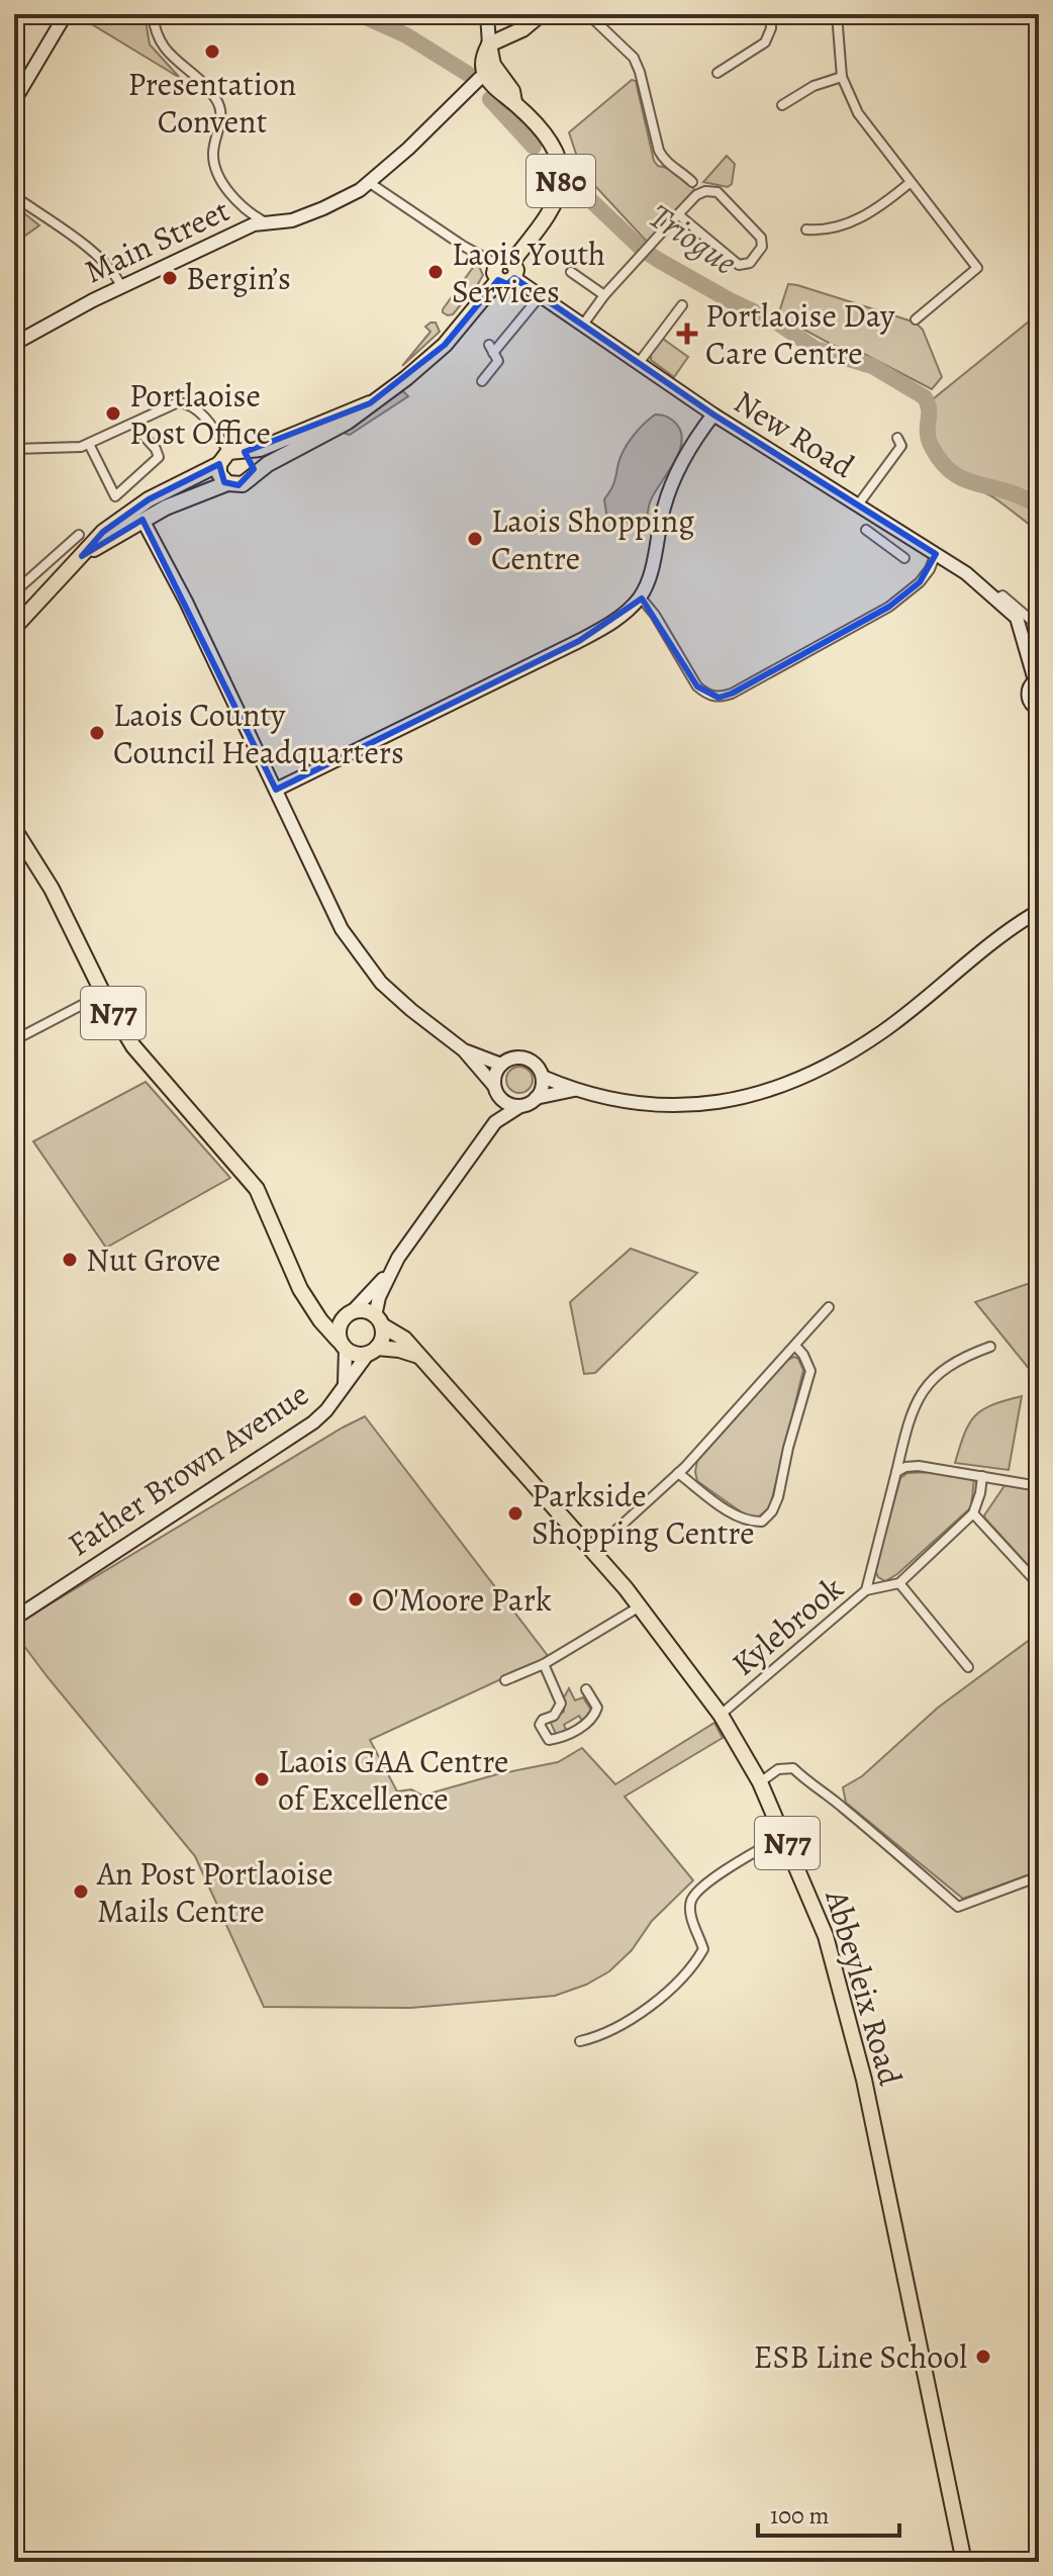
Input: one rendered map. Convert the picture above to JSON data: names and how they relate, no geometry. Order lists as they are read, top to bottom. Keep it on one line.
{"streets":{"main road":["N80","Main Street","New Road","N77","Father Brown Avenue","Abbeyleix Road"],"street":["Kylebrook"]},"crossings":[["N80","Main Street"],["N80","New Road"],["N77","Father Brown Avenue"],["N77","Abbeyleix Road"],["Father Brown Avenue","Abbeyleix Road"],["Kylebrook","Abbeyleix Road"]],"water":["Triogue"],"places":{"other":["Presentation Convent","Laois Youth Services","Bergin’s","Portlaoise Post Office","Laois Shopping Centre","Laois County Council Headquarters","Nut Grove","Parkside Shopping Centre","O'Moore Park","Laois GAA Centre of Excellence","An Post Portlaoise Mails Centre","ESB Line School"],"health":["Portlaoise Day Care Centre"]},"scale_bar":"100 m"}
